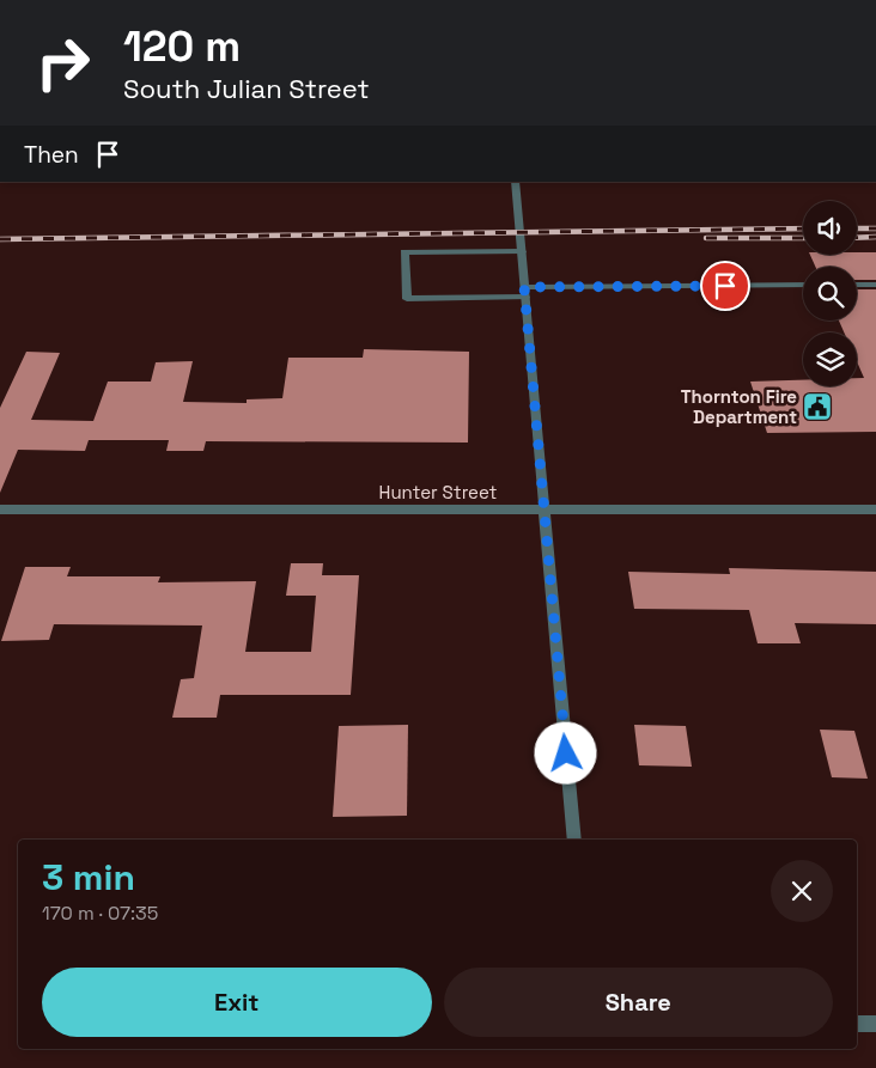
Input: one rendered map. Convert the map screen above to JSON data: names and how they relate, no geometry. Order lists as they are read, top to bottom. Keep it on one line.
{"streets":{"street":["Hunter Street"]},"places":{"public building":["Thornton Fire Department"]},"page":{"turn":["120 m","South Julian Street"],"then":"Then","heading":["3 min","170 m · 07:35"],"buttons":["Exit","Share"]}}
